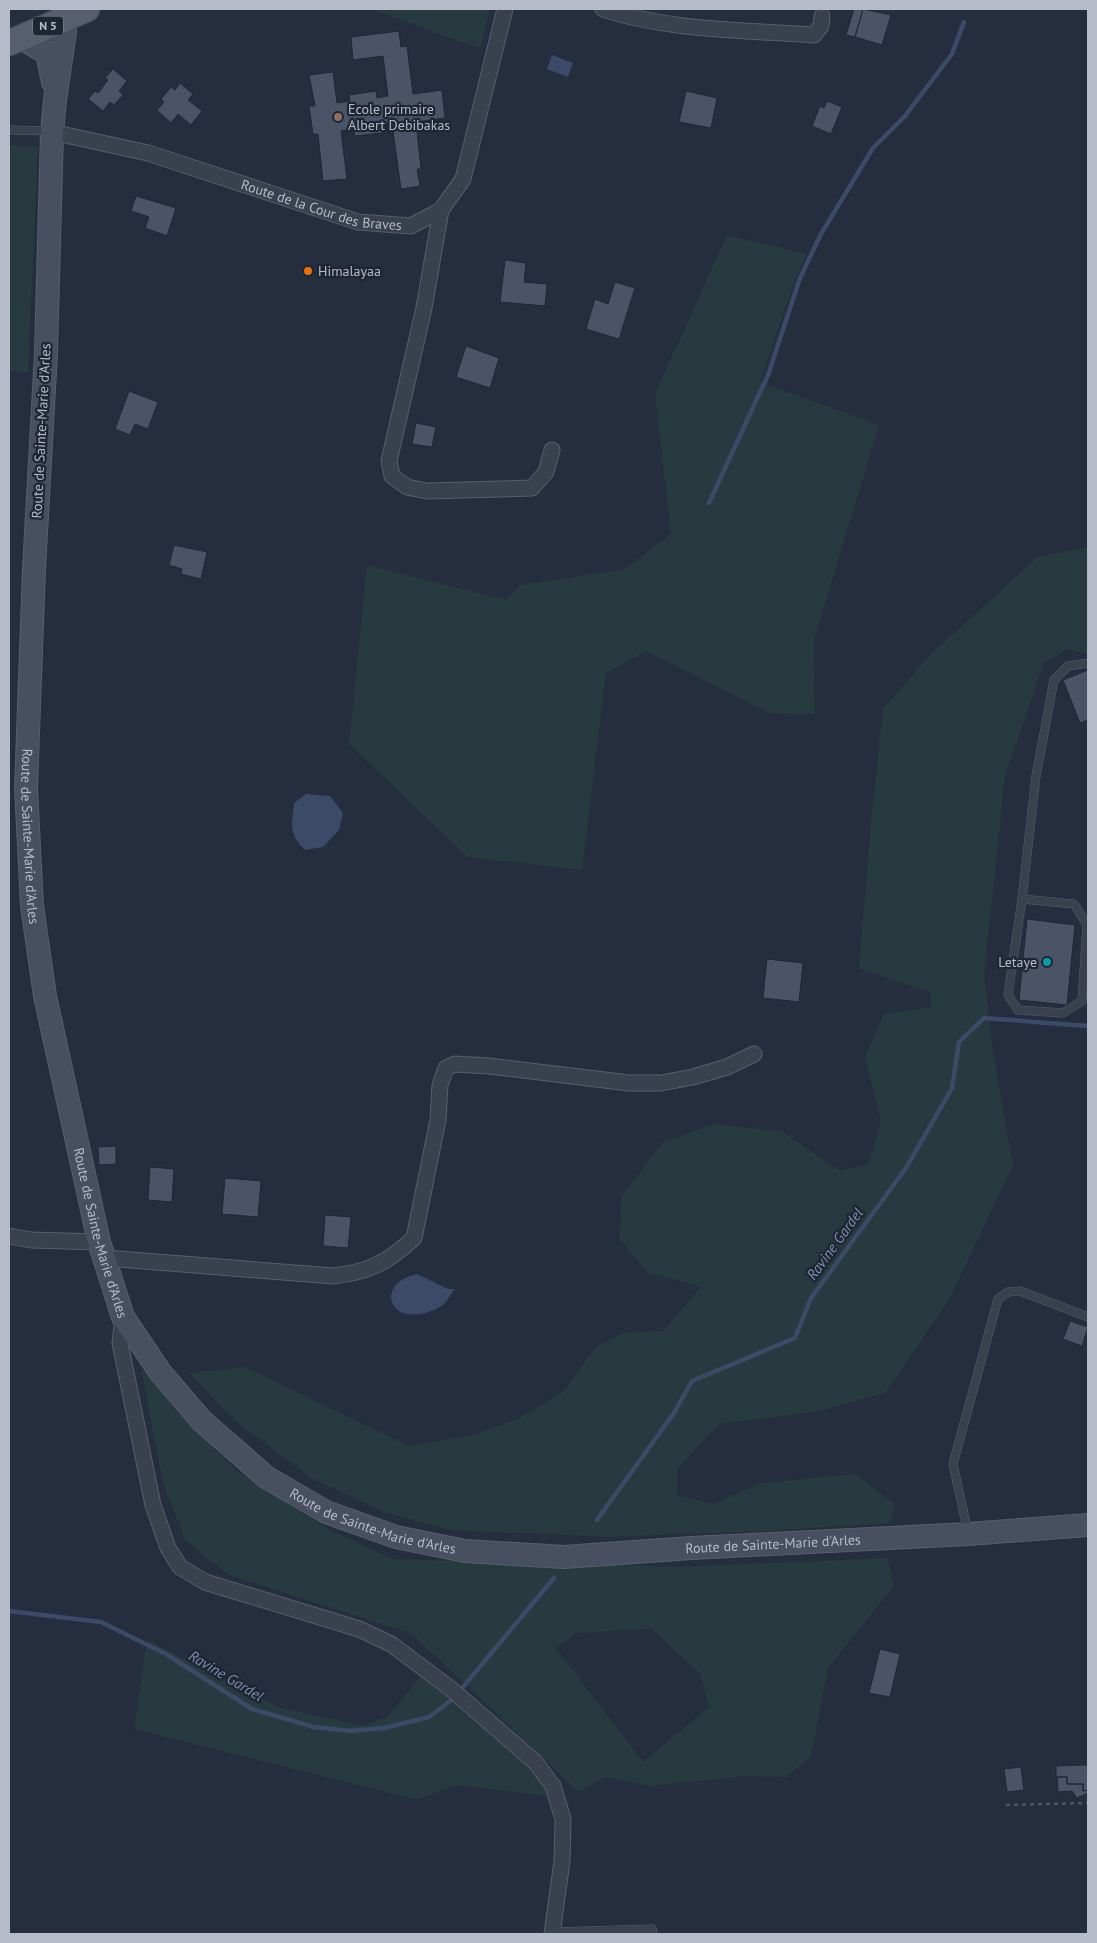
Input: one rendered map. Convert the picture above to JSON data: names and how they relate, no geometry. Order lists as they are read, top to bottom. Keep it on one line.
{"streets":{"main road":["N 5","Route de Sainte-Marie d'Arles"],"street":["Route de la Cour des Braves"]},"crossings":[["N 5","Route de Sainte-Marie d'Arles"],["Route de la Cour des Braves","Route de Sainte-Marie d'Arles"]],"water":["Ravine Gardel"],"places":["Ecole primaire Albert Debibakas","Himalayaa","Letaye"]}
